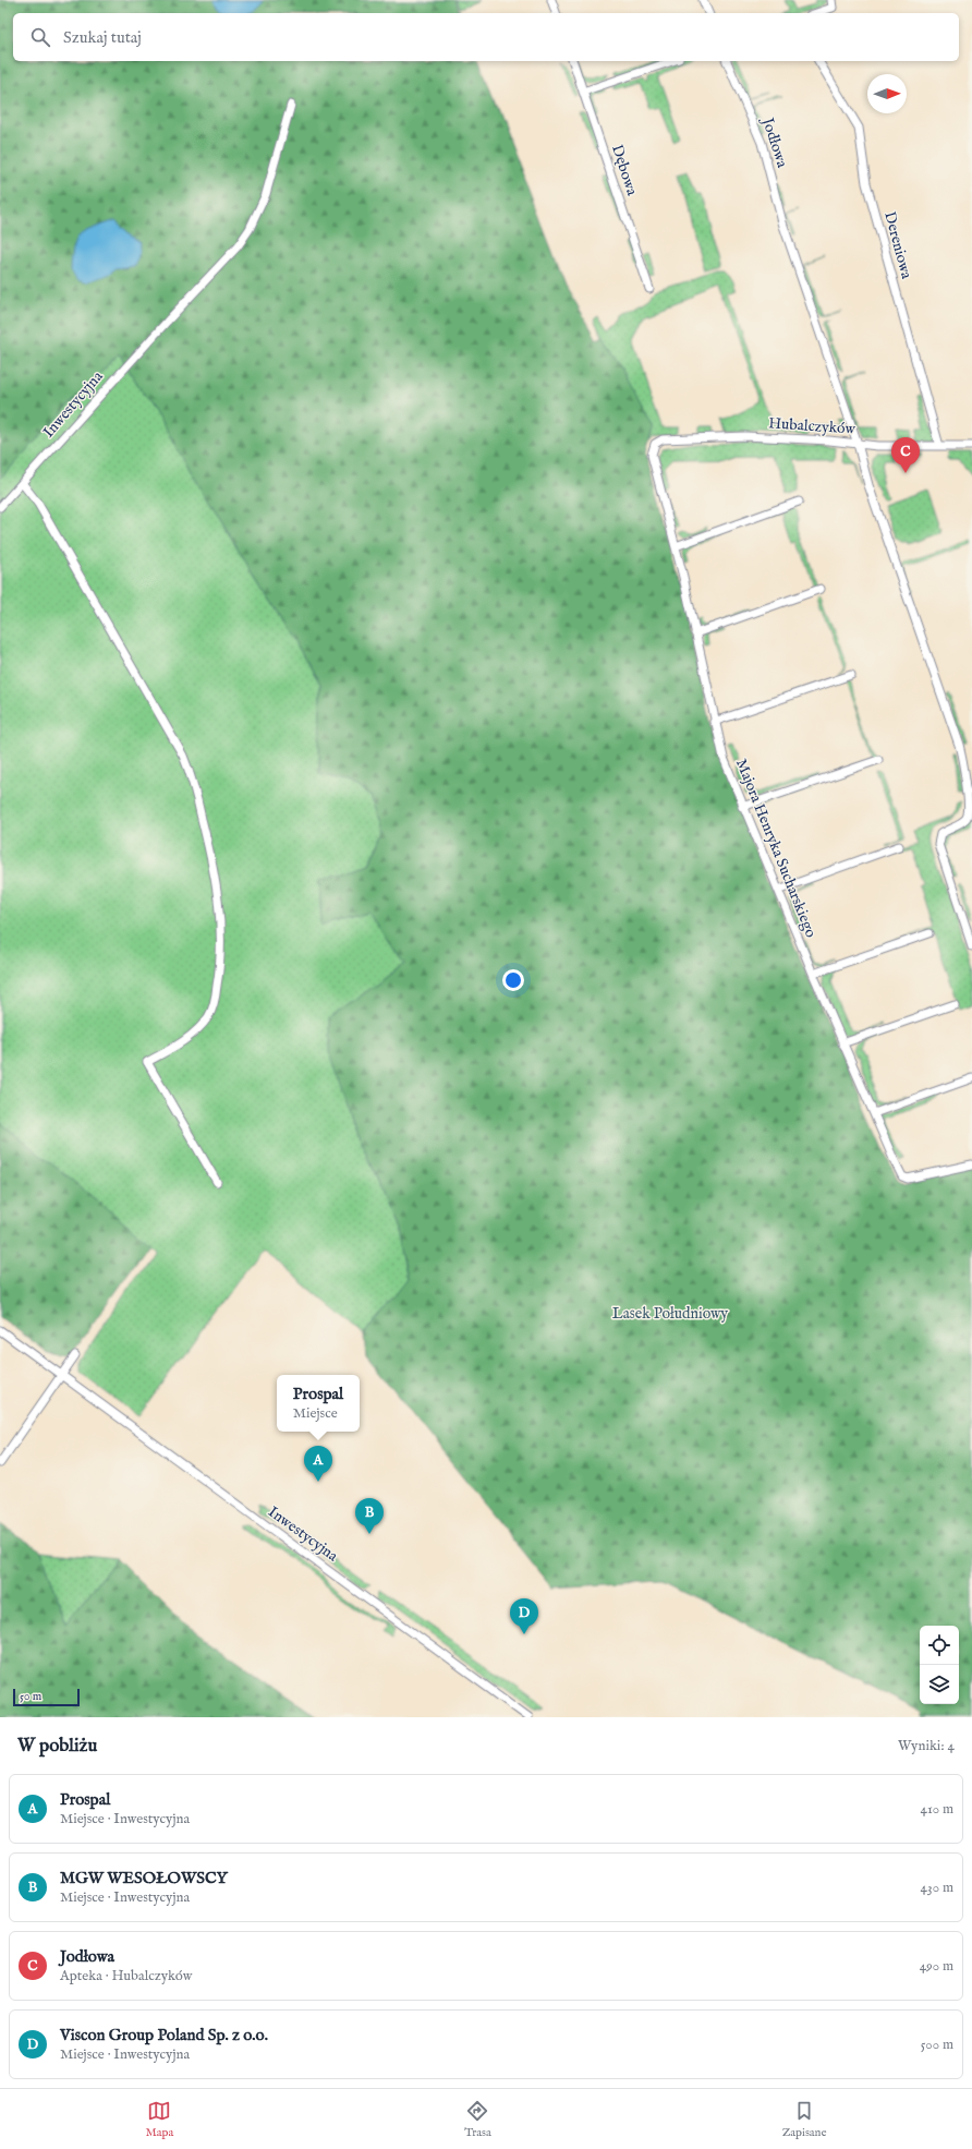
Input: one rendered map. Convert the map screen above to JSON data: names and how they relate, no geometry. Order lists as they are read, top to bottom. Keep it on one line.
{"streets":{"street":["Jodłowa","Dębowa","Dereniowa","Inwestycyjna","Hubalczyków","Majora Henryka Sucharskiego"]},"crossings":[["Jodłowa","Hubalczyków"],["Dereniowa","Hubalczyków"],["Hubalczyków","Majora Henryka Sucharskiego"]],"parks":["Lasek Południowy"],"scale_bar":"50 m","north":"right","page":{"search":"Szukaj tutaj","pins":["C","A","B","D"],"popup":["Prospal","Miejsce"],"scale":"50 m","heading":["W pobliżu","Wyniki: 4"],"list":[{"mark":"A","name":"Prospal","note":"Miejsce · Inwestycyjna","value":"410 m"},{"mark":"B","name":"MGW WESOŁOWSCY","note":"Miejsce · Inwestycyjna","value":"430 m"},{"mark":"C","name":"Jodłowa","note":"Apteka · Hubalczyków","value":"490 m"},{"mark":"D","name":"Viscon Group Poland Sp. z o.o.","note":"Miejsce · Inwestycyjna","value":"500 m"}],"nav":["Mapa","Trasa","Zapisane"]}}
